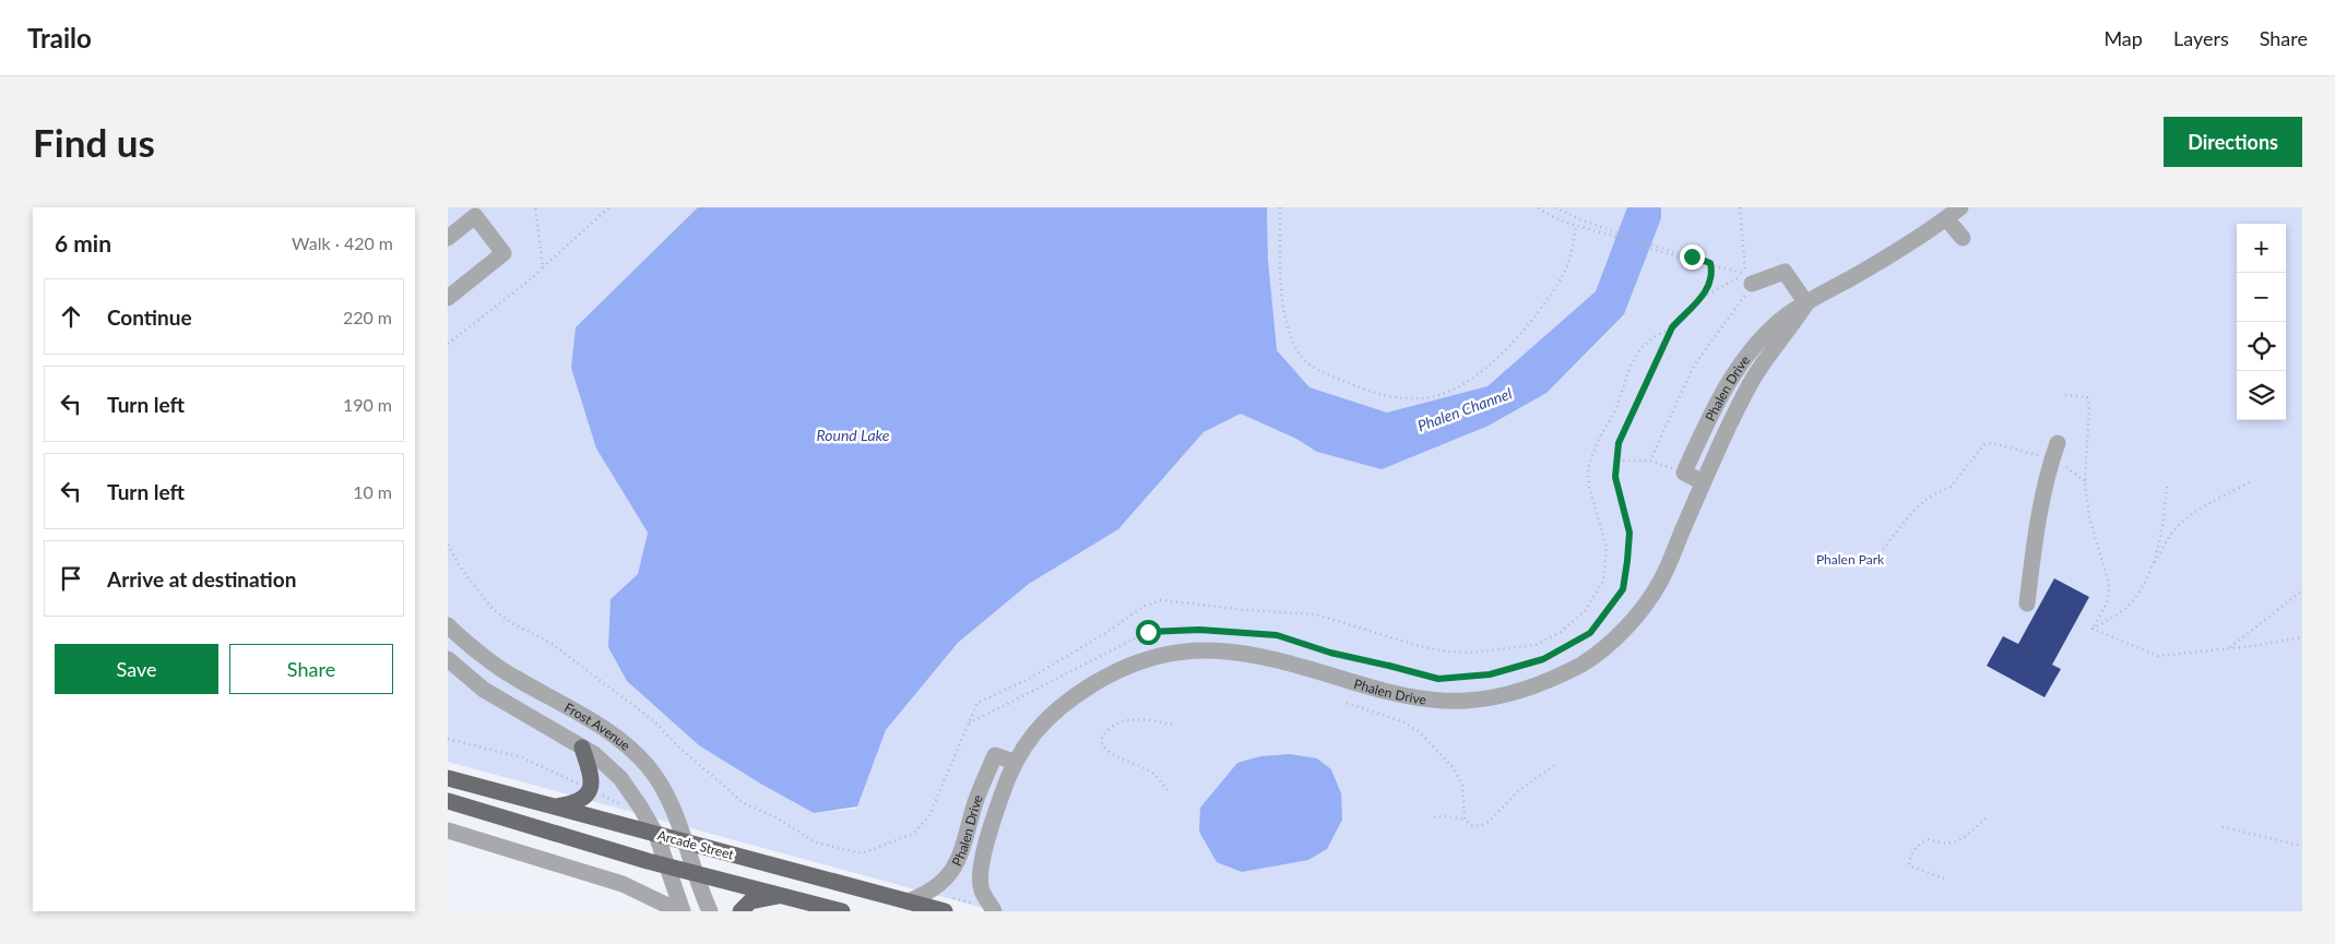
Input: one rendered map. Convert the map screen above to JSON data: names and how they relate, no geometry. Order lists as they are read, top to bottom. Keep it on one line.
{"streets":{"main road":["Arcade Street"],"street":["Phalen Drive","Frost Avenue"]},"crossings":[["Phalen Drive","Arcade Street"],["Frost Avenue","Arcade Street"]],"water":["Phalen Channel","Round Lake"],"parks":["Phalen Park"],"page":{"header":"Trailo","nav":["Map","Layers","Share"],"buttons":["Directions",["Save","Share"]],"title":"Find us","heading":["6 min","Walk · 420 m"],"map_buttons":["+","−"],"list":[["Continue","220 m"],["Turn left","190 m"],["Turn left","10 m"],"Arrive at destination"]}}
